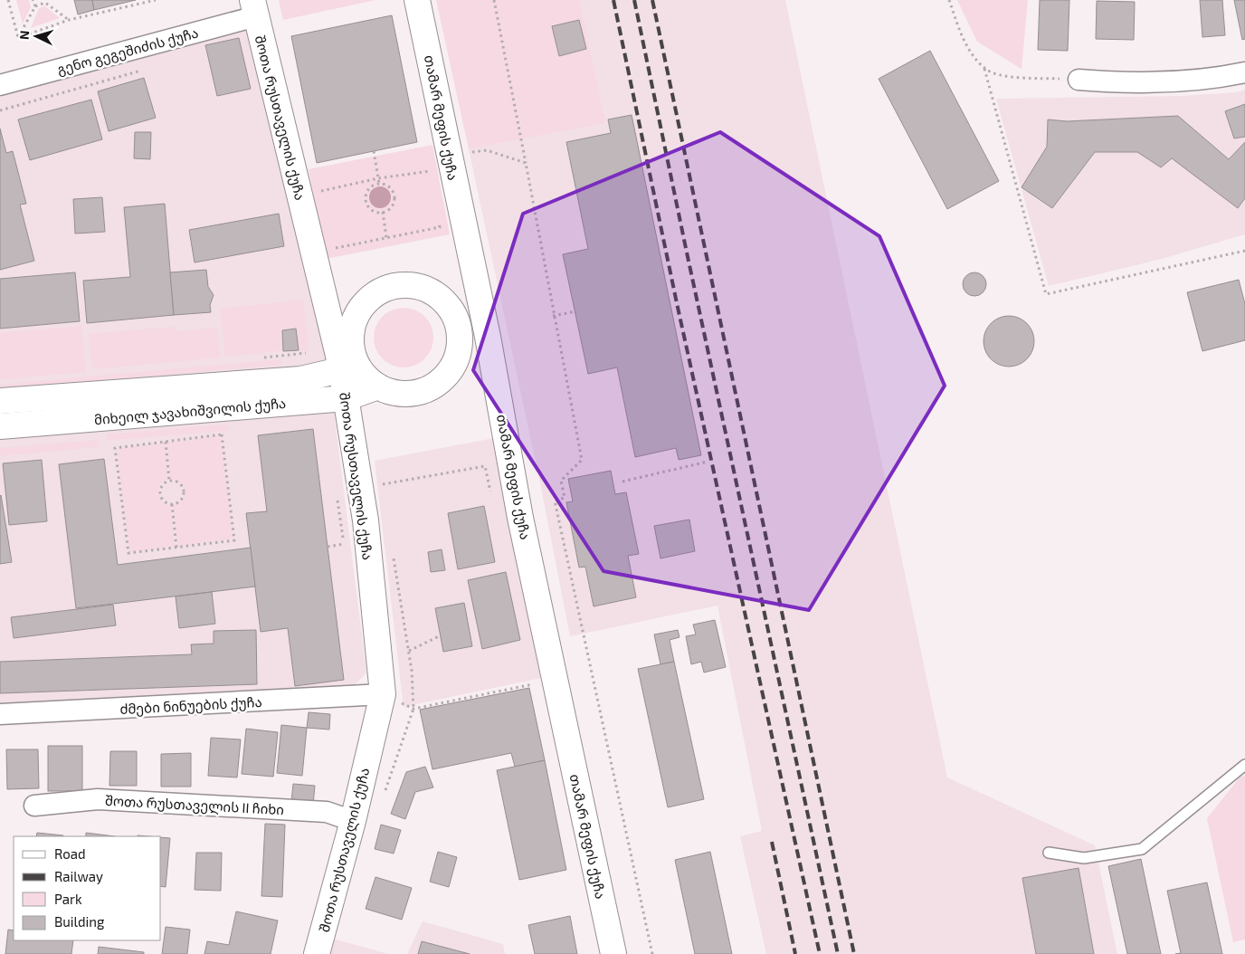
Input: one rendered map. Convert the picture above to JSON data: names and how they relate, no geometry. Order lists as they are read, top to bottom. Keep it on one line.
{"streets":{"main road":["შოთა რუსთაველის ქუჩა","თამარ მეფის ქუჩა","მიხეილ ჯავახიშვილის ქუჩა"],"street":["გენო გეგეშიძის ქუჩა","ძმები ნინუების ქუჩა","შოთა რუსთაველის II ჩიხი"]},"crossings":[["გენო გეგეშიძის ქუჩა","შოთა რუსთაველის ქუჩა"],["შოთა რუსთაველის ქუჩა","მიხეილ ჯავახიშვილის ქუჩა"],["შოთა რუსთაველის ქუჩა","ძმები ნინუების ქუჩა"],["შოთა რუსთაველის ქუჩა","შოთა რუსთაველის II ჩიხი"]],"legend":["Road","Railway","Park","Building"],"north":"left"}
